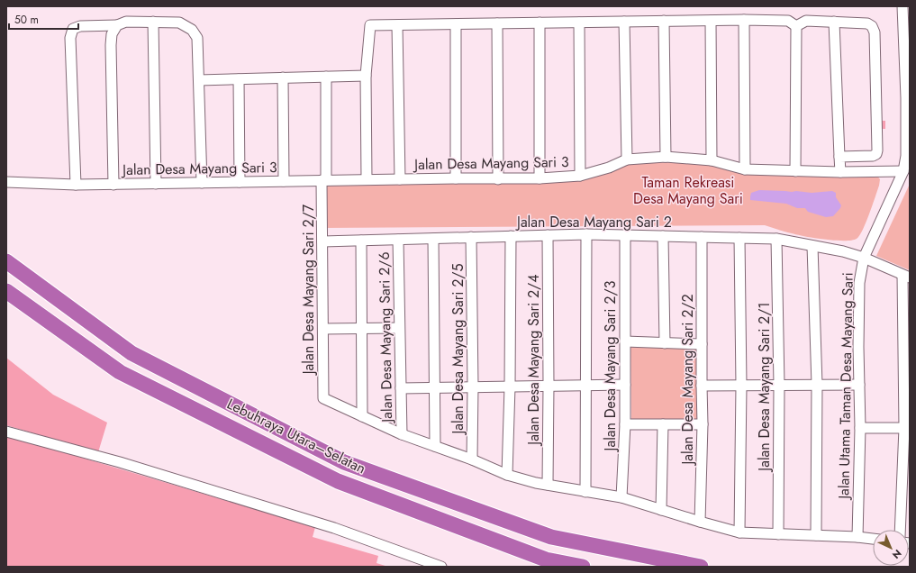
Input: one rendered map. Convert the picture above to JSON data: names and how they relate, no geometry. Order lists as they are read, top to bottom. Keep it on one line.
{"streets":{"highway":["Lebuhraya Utara–Selatan"],"street":["Jalan Desa Mayang Sari 3","Jalan Desa Mayang Sari 2","Jalan Desa Mayang Sari 2/7","Jalan Desa Mayang Sari 2/6","Jalan Desa Mayang Sari 2/5","Jalan Desa Mayang Sari 2/4","Jalan Desa Mayang Sari 2/3","Jalan Desa Mayang Sari 2/2","Jalan Utama Taman Desa Mayang Sari","Jalan Desa Mayang Sari 2/1"]},"crossings":[["Jalan Desa Mayang Sari 3","Jalan Desa Mayang Sari 2/7"],["Jalan Desa Mayang Sari 3","Jalan Utama Taman Desa Mayang Sari"],["Jalan Desa Mayang Sari 2","Jalan Desa Mayang Sari 2/7"],["Jalan Desa Mayang Sari 2","Jalan Desa Mayang Sari 2/6"],["Jalan Desa Mayang Sari 2","Jalan Desa Mayang Sari 2/5"],["Jalan Desa Mayang Sari 2","Jalan Desa Mayang Sari 2/4"],["Jalan Desa Mayang Sari 2","Jalan Desa Mayang Sari 2/3"],["Jalan Desa Mayang Sari 2","Jalan Desa Mayang Sari 2/2"],["Jalan Desa Mayang Sari 2","Jalan Utama Taman Desa Mayang Sari"],["Jalan Desa Mayang Sari 2","Jalan Desa Mayang Sari 2/1"]],"parks":["Taman Rekreasi Desa Mayang Sari"],"scale_bar":"50 m","north":"bottom right"}
